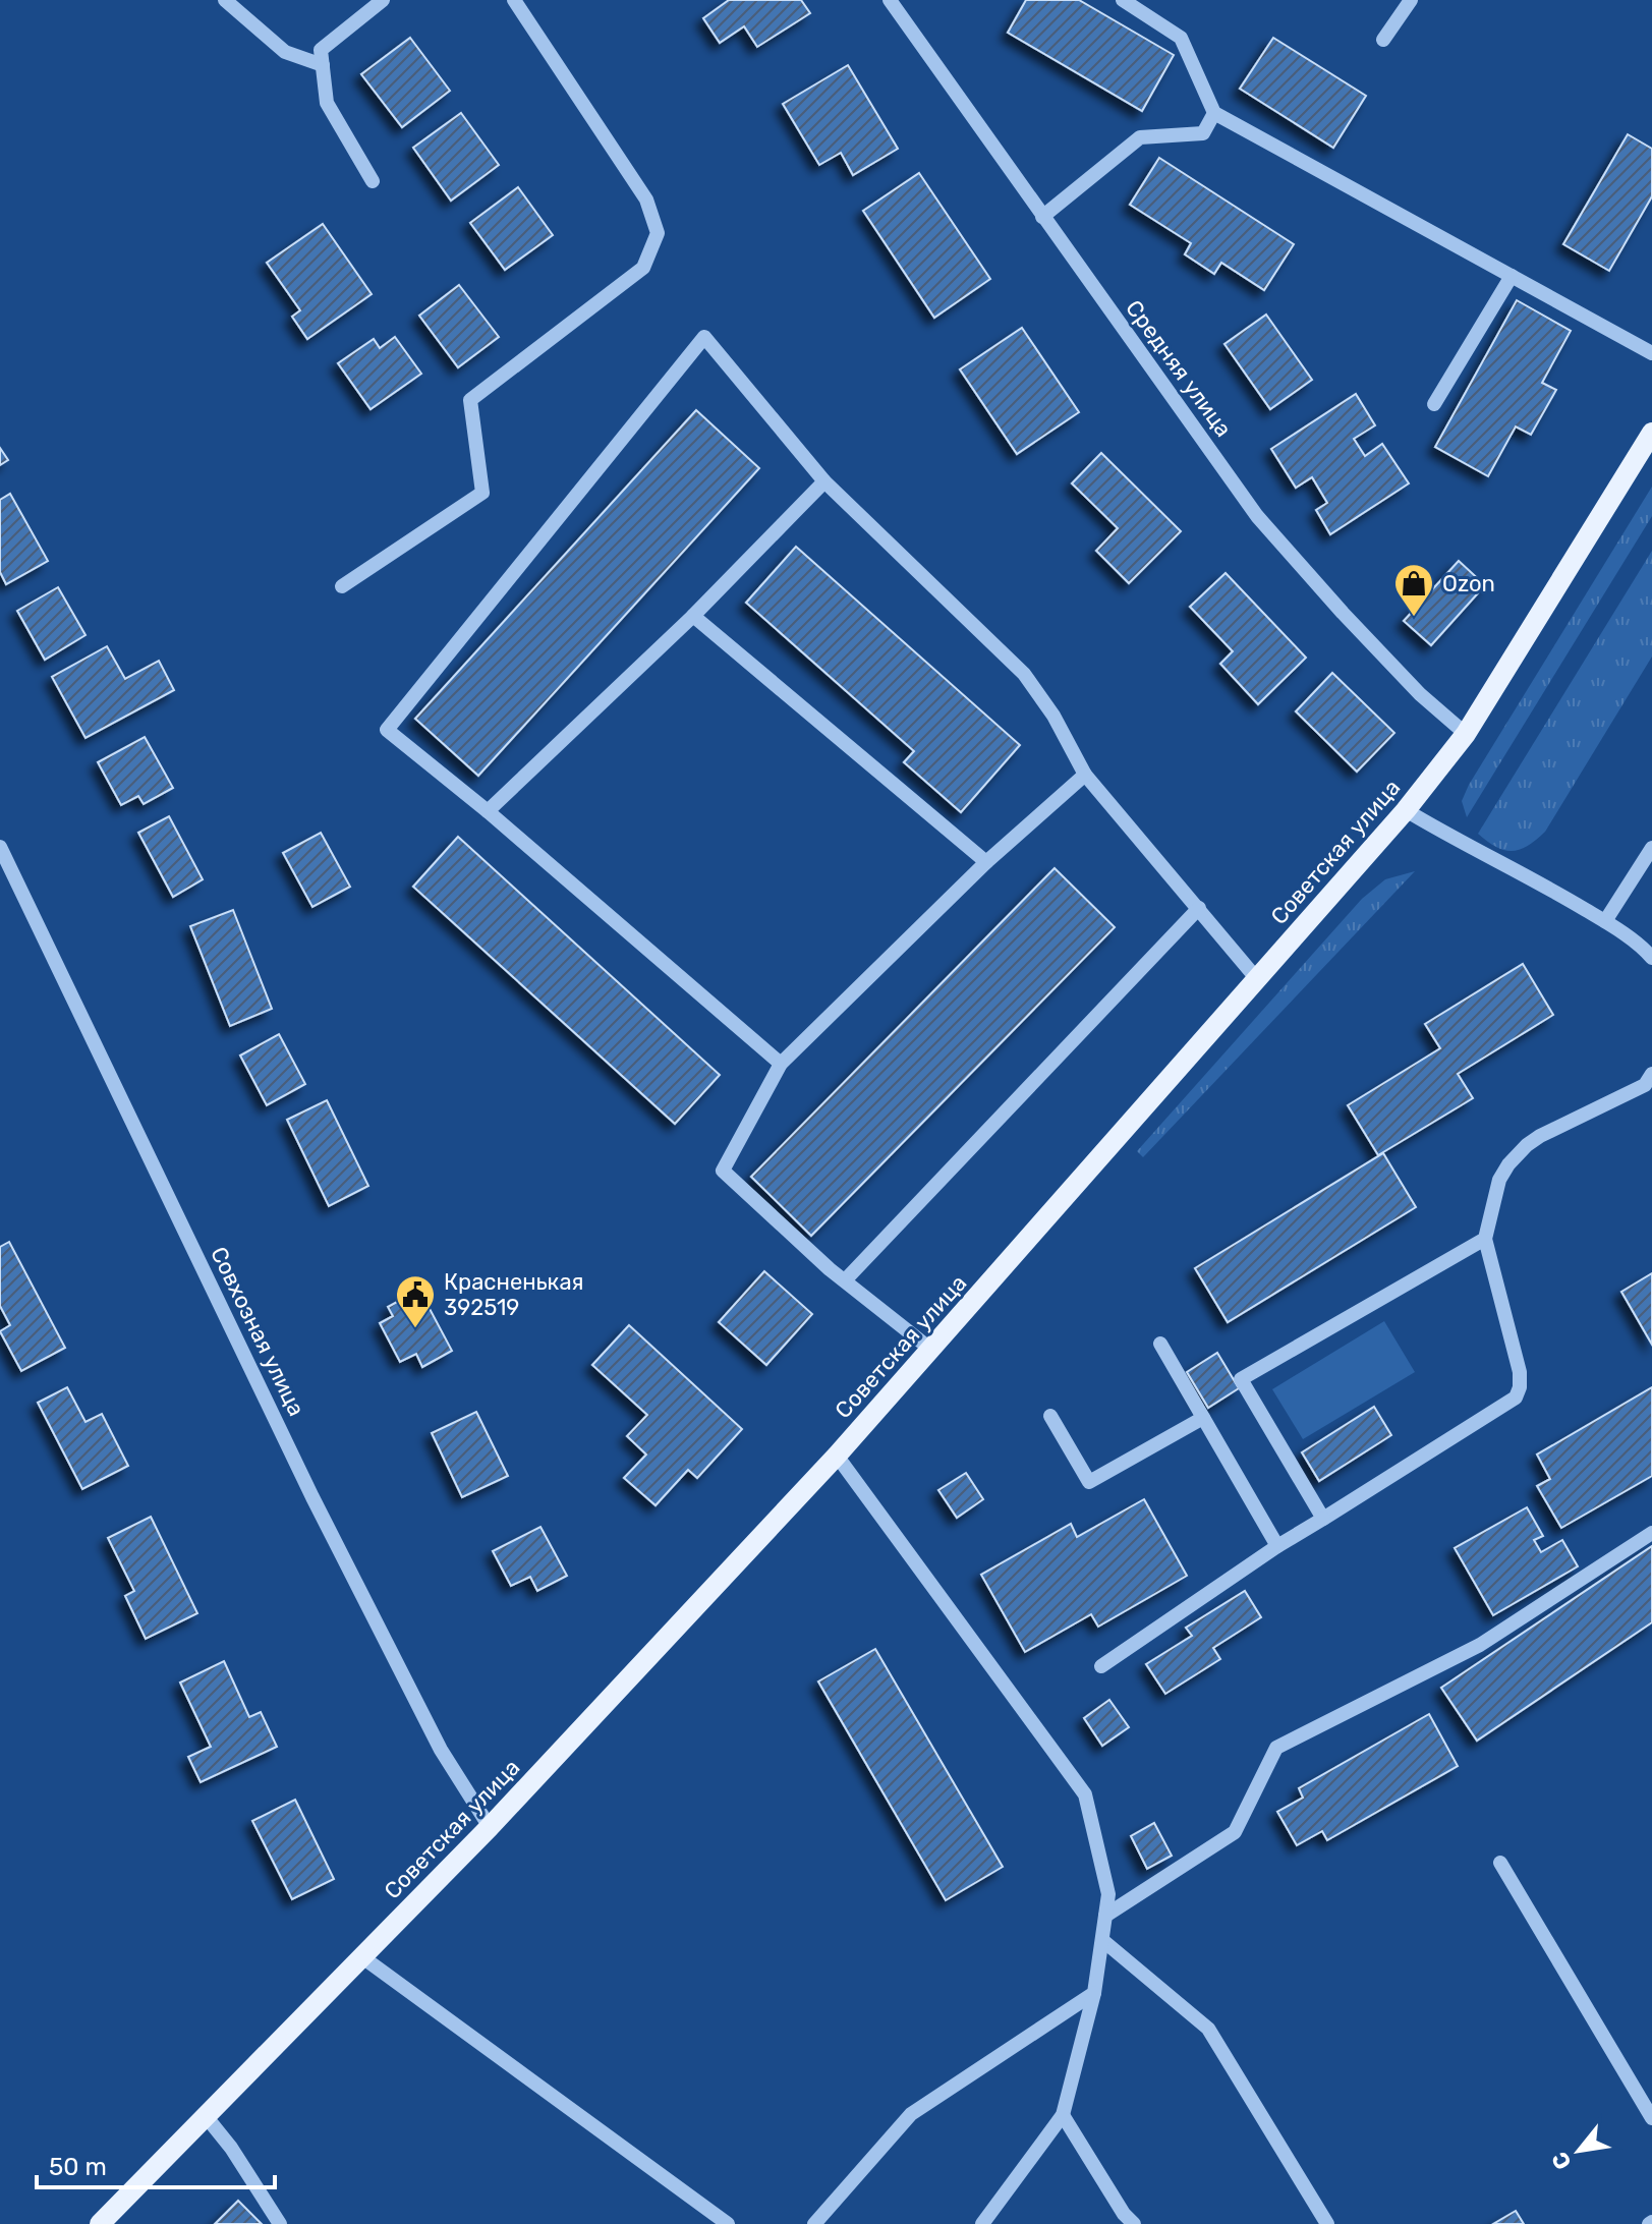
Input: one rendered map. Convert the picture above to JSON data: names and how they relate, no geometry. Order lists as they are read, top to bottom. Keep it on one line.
{"streets":{"main road":["Советская улица"],"street":["Средняя улица","Совхозная улица"]},"crossings":[["Средняя улица","Советская улица"],["Советская улица","Совхозная улица"]],"places":{"shop":["Ozon"],"public building":["Красненькая 392519"]},"scale_bar":"50 m","north":"bottom left"}
